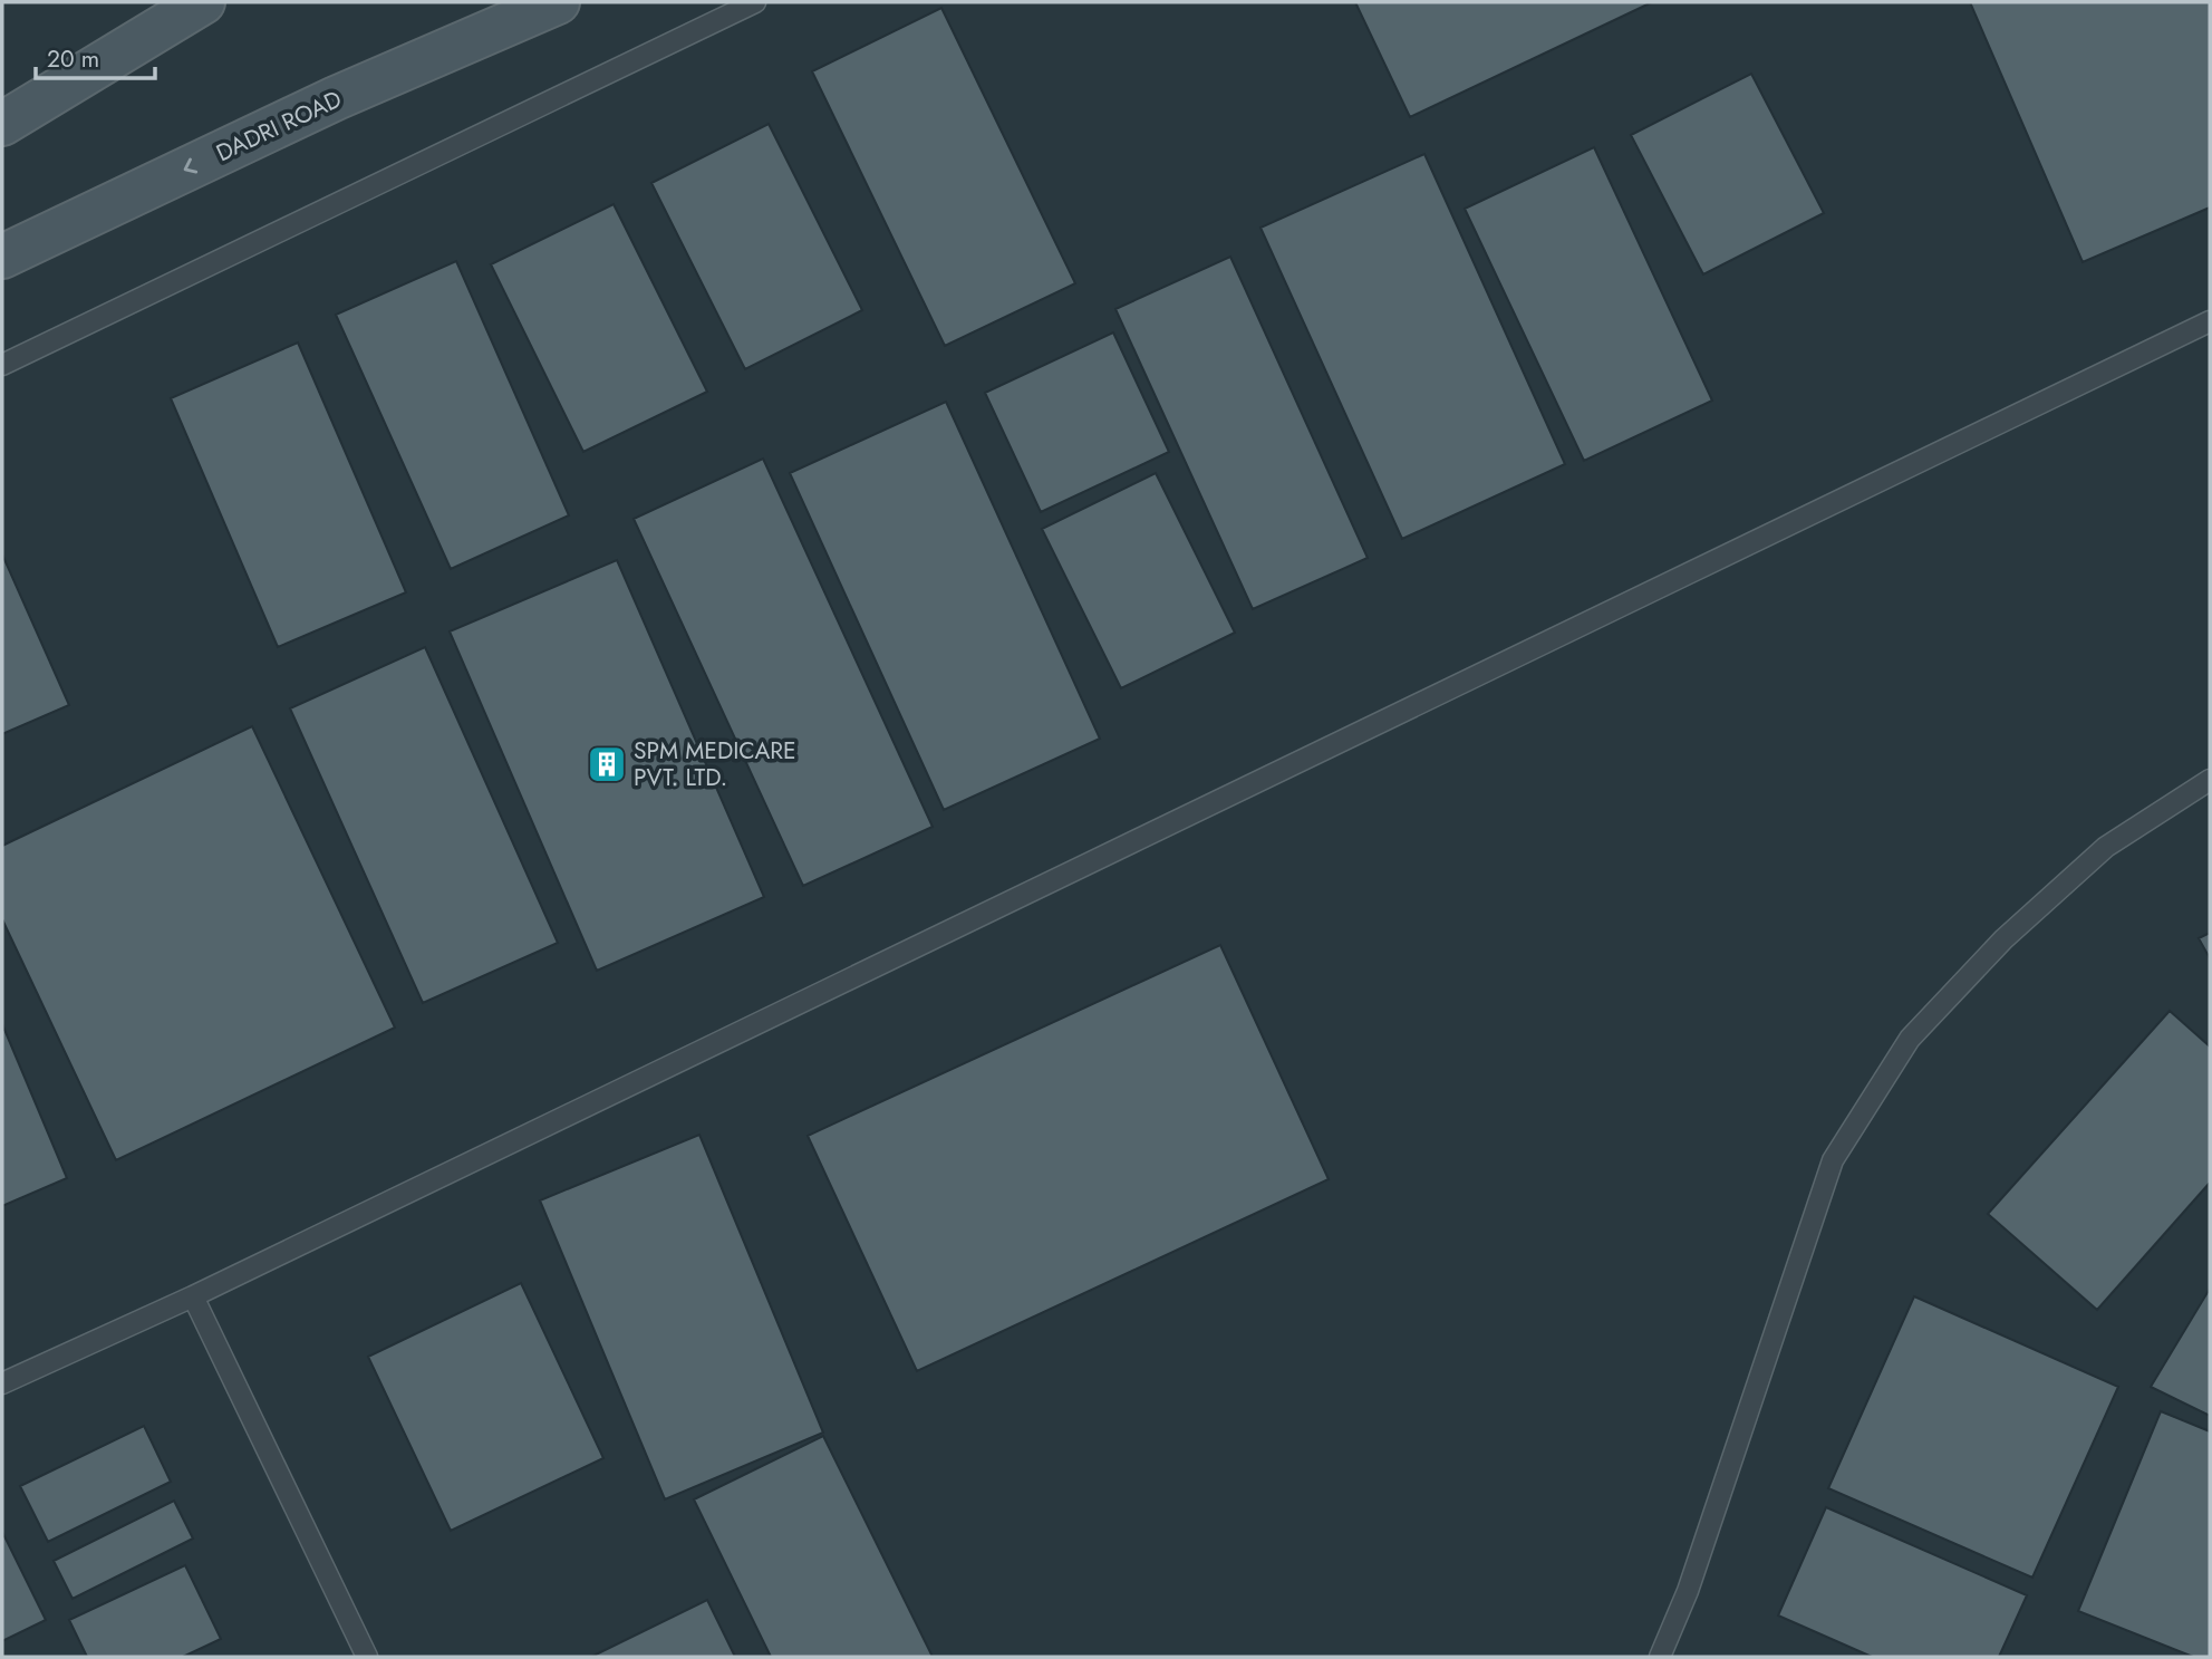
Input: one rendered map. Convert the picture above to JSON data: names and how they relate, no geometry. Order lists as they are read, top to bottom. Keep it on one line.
{"streets":{"main road":["DADRI ROAD"]},"places":{"building":["SPM MEDICARE PVT. LTD."]},"scale_bar":"20 m"}
